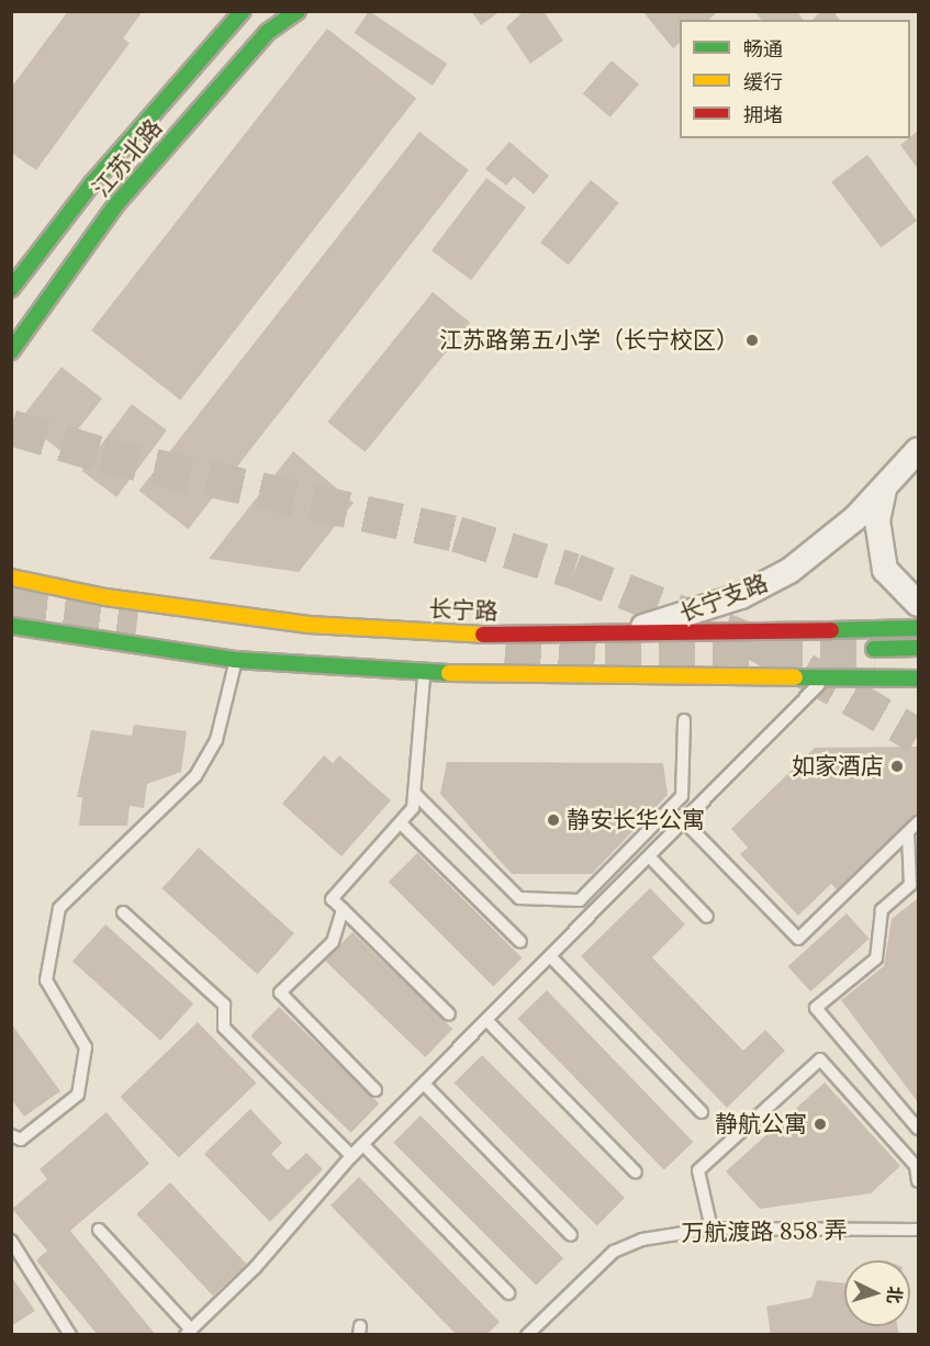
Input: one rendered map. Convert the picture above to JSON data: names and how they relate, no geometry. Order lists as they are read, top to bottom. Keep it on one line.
{"streets":{"main road":["江苏北路","长宁路"],"street":["长宁支路"],"lane":["万航渡路 858 弄"]},"crossings":[["长宁支路","长宁路"]],"places":["江苏路第五小学（长宁校区）","如家酒店","静安长华公寓","静航公寓"],"legend":["畅通","缓行","拥堵"],"north":"right"}
